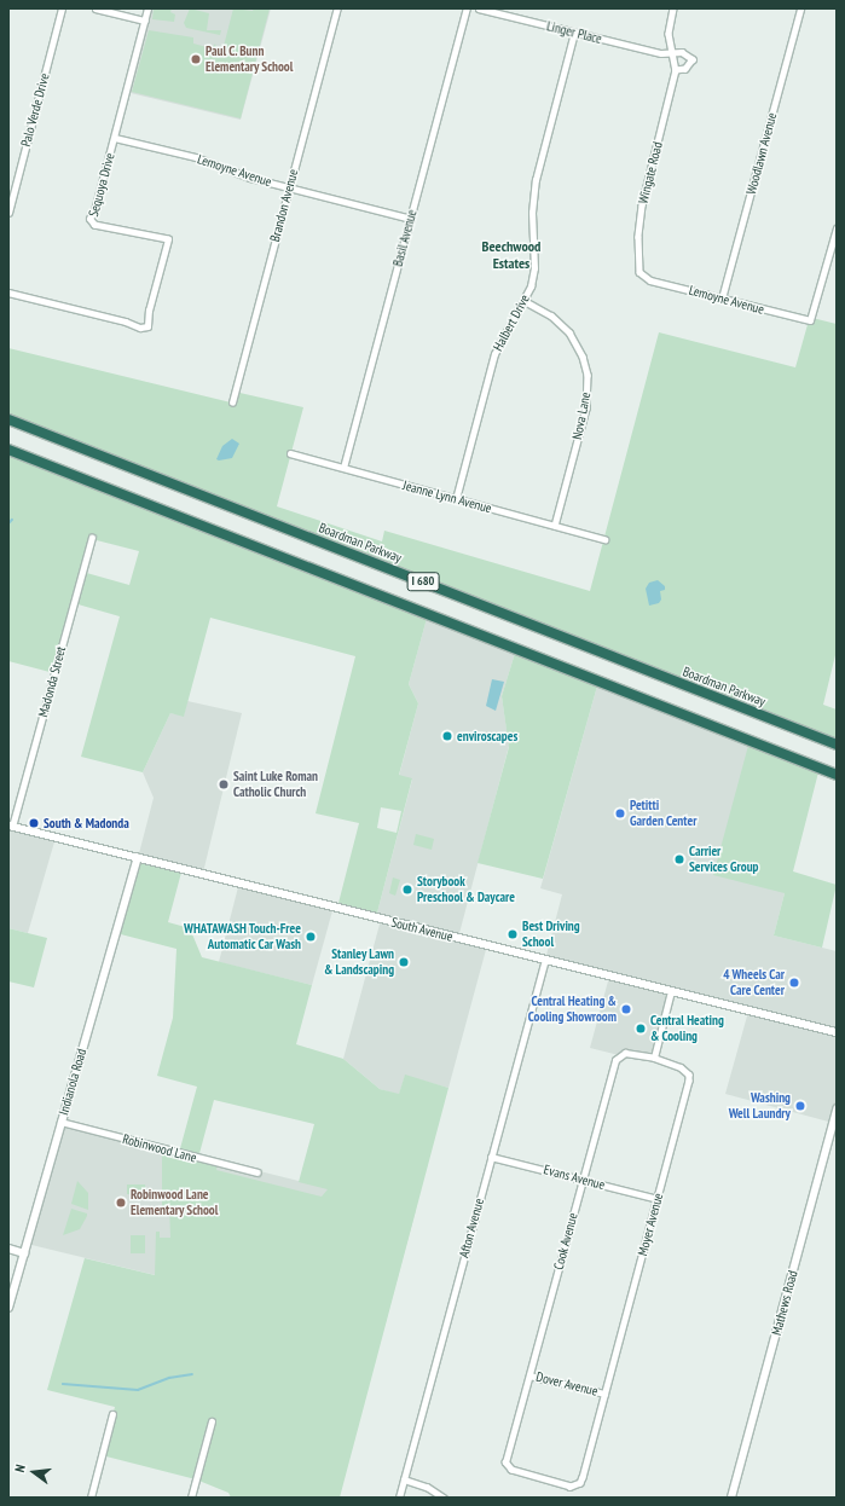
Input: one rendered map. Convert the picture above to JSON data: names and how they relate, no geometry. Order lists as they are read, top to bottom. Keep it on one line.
{"streets":{"highway":["Boardman Parkway","I 680"],"main road":["South Avenue"],"street":["Linger Place","Palo Verde Drive","Woodlawn Avenue","Lemoyne Avenue","Wingate Road","Sequoya Drive","Brandon Avenue","Basil Avenue","Halbert Drive","Nova Lane","Jeanne Lynn Avenue","Madonda Street","Indianola Road","Robinwood Lane","Evans Avenue","Moyer Avenue","Afton Avenue","Cook Avenue","Mathews Road","Dover Avenue"]},"crossings":[["Linger Place","Halbert Drive"],["Woodlawn Avenue","Lemoyne Avenue"],["Lemoyne Avenue","Wingate Road"],["Lemoyne Avenue","Sequoya Drive"],["Lemoyne Avenue","Brandon Avenue"],["Lemoyne Avenue","Basil Avenue"],["Basil Avenue","Jeanne Lynn Avenue"],["Halbert Drive","Nova Lane"],["Halbert Drive","Jeanne Lynn Avenue"],["Nova Lane","Jeanne Lynn Avenue"],["Madonda Street","South Avenue"],["South Avenue","Indianola Road"],["South Avenue","Afton Avenue"],["Indianola Road","Robinwood Lane"],["Evans Avenue","Moyer Avenue"],["Evans Avenue","Afton Avenue"],["Evans Avenue","Cook Avenue"],["Moyer Avenue","Cook Avenue"],["Moyer Avenue","Dover Avenue"],["Cook Avenue","Dover Avenue"]],"districts":["Beechwood Estates"],"places":["Paul C. Bunn Elementary School","enviroscapes","Saint Luke Roman Catholic Church","Petitti Garden Center","South & Madonda","Carrier Services Group","Storybook Preschool & Daycare","Best Driving School","WHATAWASH Touch-Free Automatic Car Wash","Stanley Lawn & Landscaping","4 Wheels Car Care Center","Central Heating & Cooling Showroom","Central Heating & Cooling","Washing Well Laundry","Robinwood Lane Elementary School"],"north":"left"}
